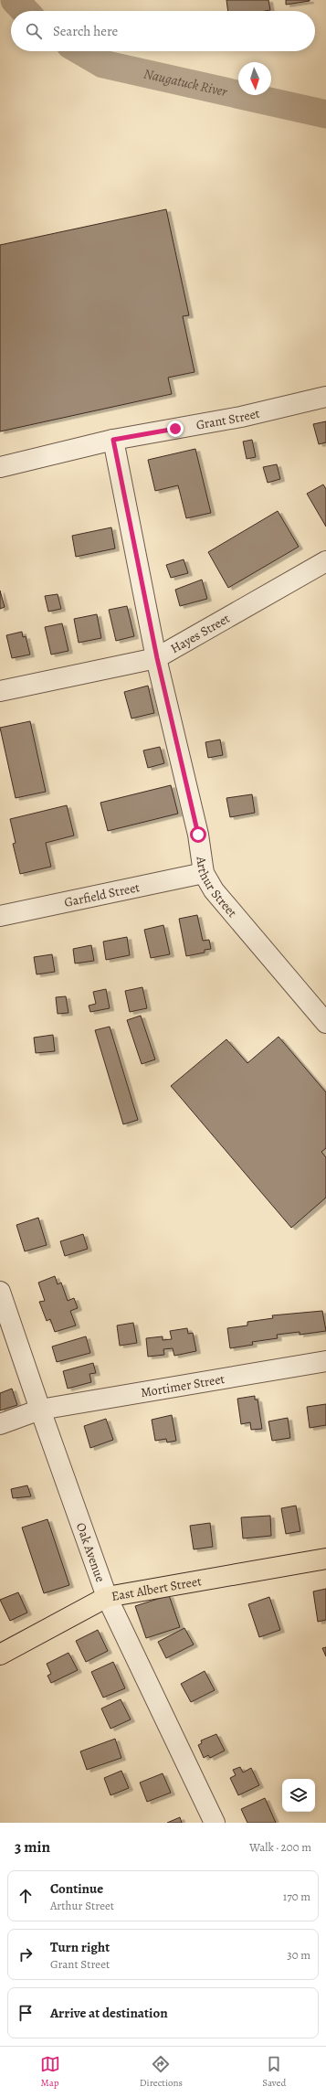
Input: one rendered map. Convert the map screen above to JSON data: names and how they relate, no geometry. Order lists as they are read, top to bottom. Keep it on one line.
{"streets":{"main road":["East Albert Street"],"street":["Grant Street","Hayes Street","Arthur Street","Garfield Street","Mortimer Street","Oak Avenue"]},"crossings":[["Grant Street","Arthur Street"],["Hayes Street","Arthur Street"],["Arthur Street","Garfield Street"],["Mortimer Street","Oak Avenue"],["Oak Avenue","East Albert Street"]],"water":["Naugatuck River"],"north":"bottom","page":{"search":"Search here","heading":["3 min","Walk · 200 m"],"list":[["Continue","Arthur Street","170 m"],["Turn right","Grant Street","30 m"],"Arrive at destination"],"nav":["Map","Directions","Saved"]}}
